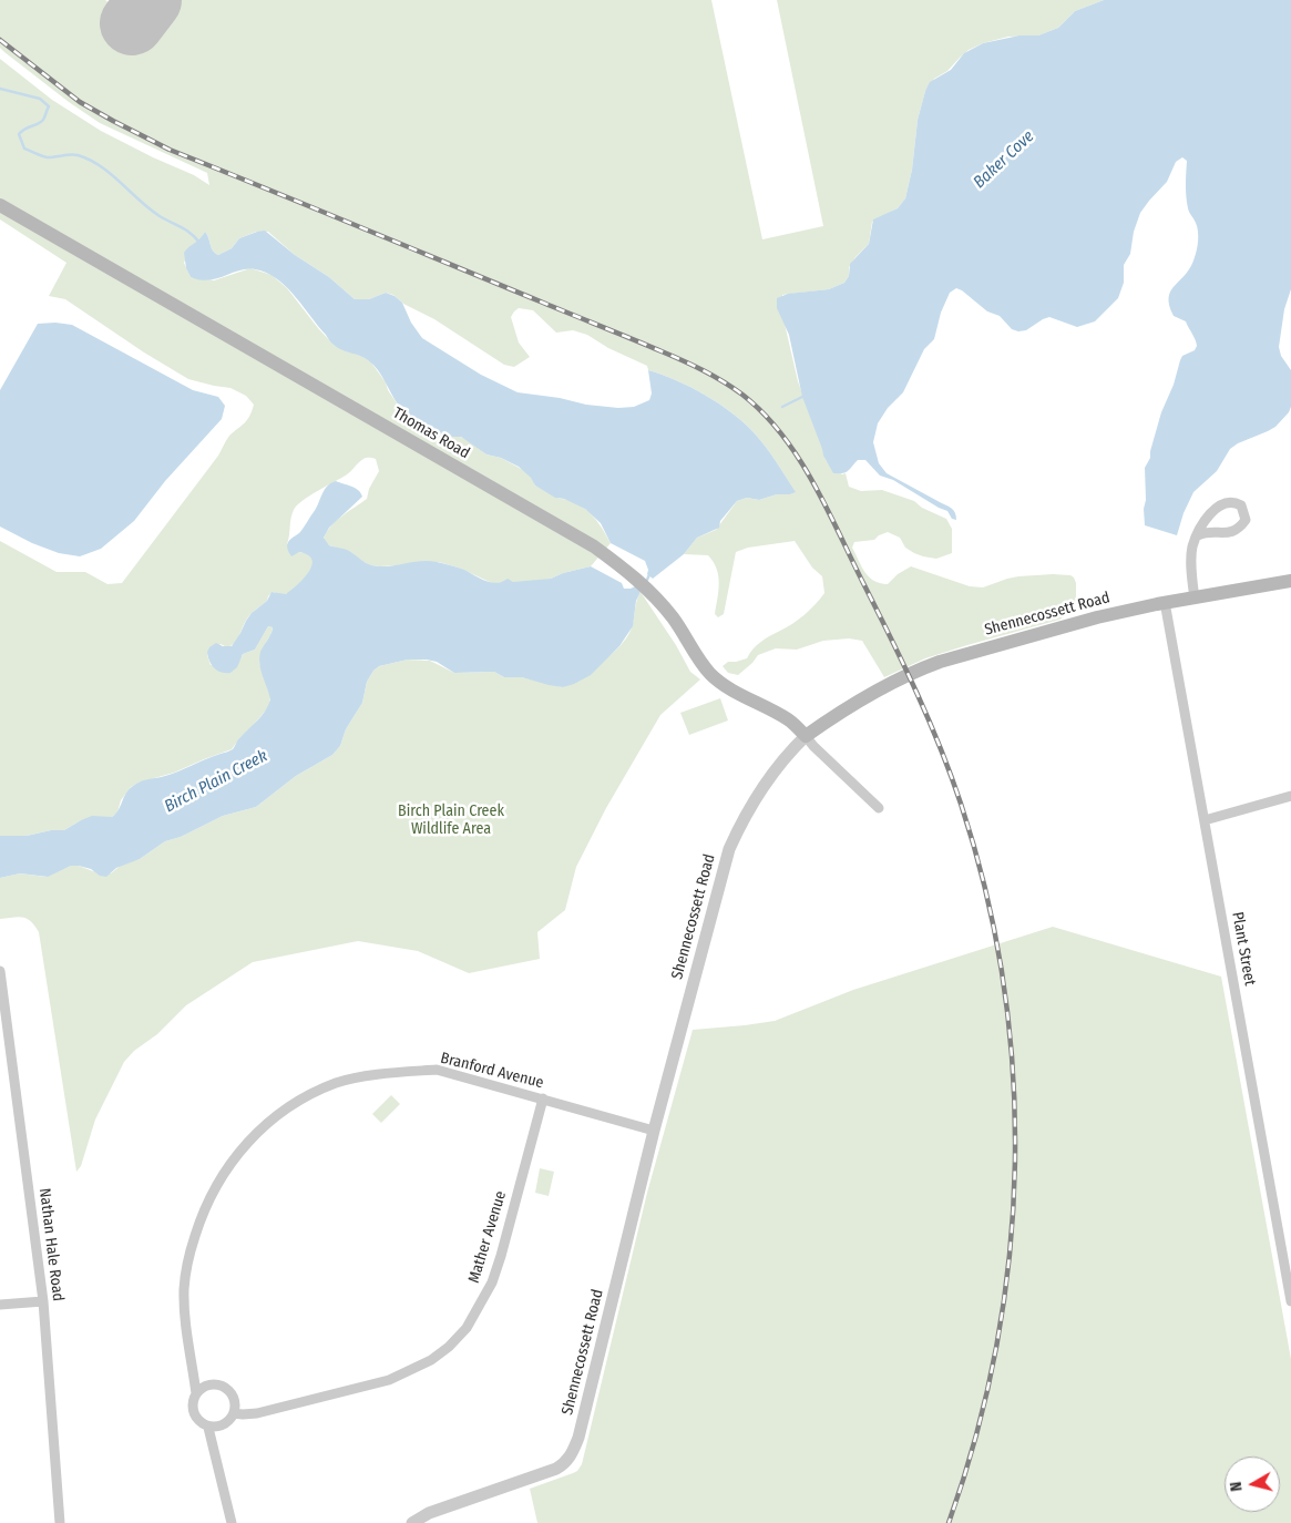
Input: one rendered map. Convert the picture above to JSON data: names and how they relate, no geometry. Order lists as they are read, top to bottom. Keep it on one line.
{"streets":{"main road":["Thomas Road","Shennecossett Road"],"street":["Plant Street","Branford Avenue","Mather Avenue","Nathan Hale Road"]},"crossings":[["Thomas Road","Shennecossett Road"],["Shennecossett Road","Plant Street"],["Shennecossett Road","Branford Avenue"],["Branford Avenue","Mather Avenue"]],"water":["Baker Cove","Birch Plain Creek"],"parks":["Birch Plain Creek Wildlife Area"],"north":"left"}
